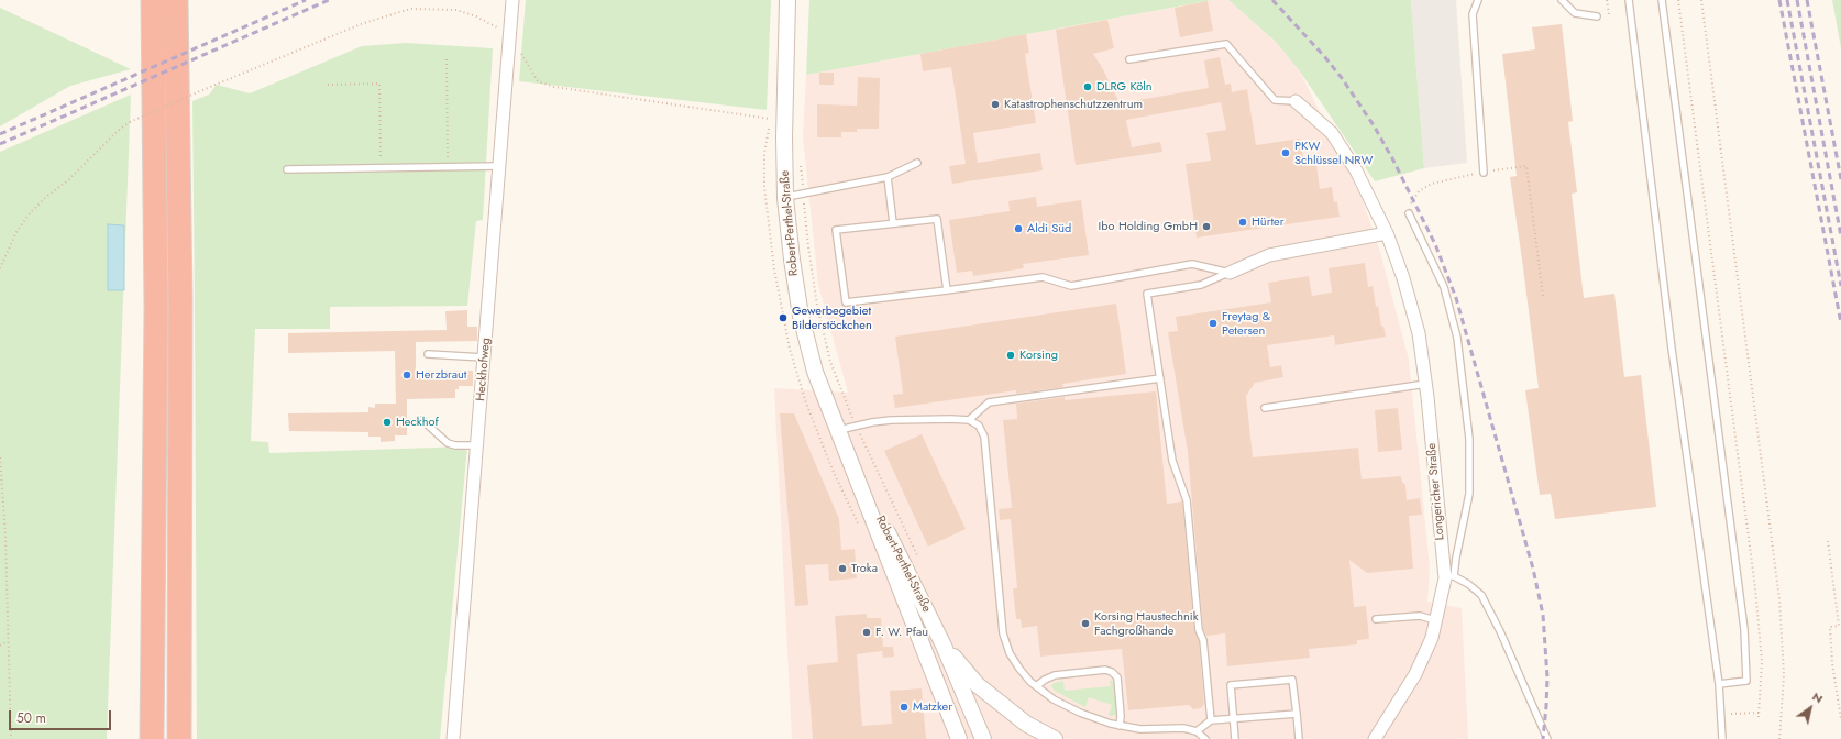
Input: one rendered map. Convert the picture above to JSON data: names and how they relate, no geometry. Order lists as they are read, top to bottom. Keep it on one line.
{"streets":{"street":["Robert-Perthel-Straße","Heckhofweg","Longericher Straße"]},"places":["DLRG Köln","Katastrophenschutzzentrum","PKW Schlüssel NRW","Hürter","Ibo Holding GmbH","Aldi Süd","Gewerbegebiet Bilderstöckchen","Freytag & Petersen","Korsing","Herzbraut","Heckhof","Troka","Korsing Haustechnik Fachgroßhande","F. W. Pfau","Matzker"],"scale_bar":"50 m","north":"top right"}
